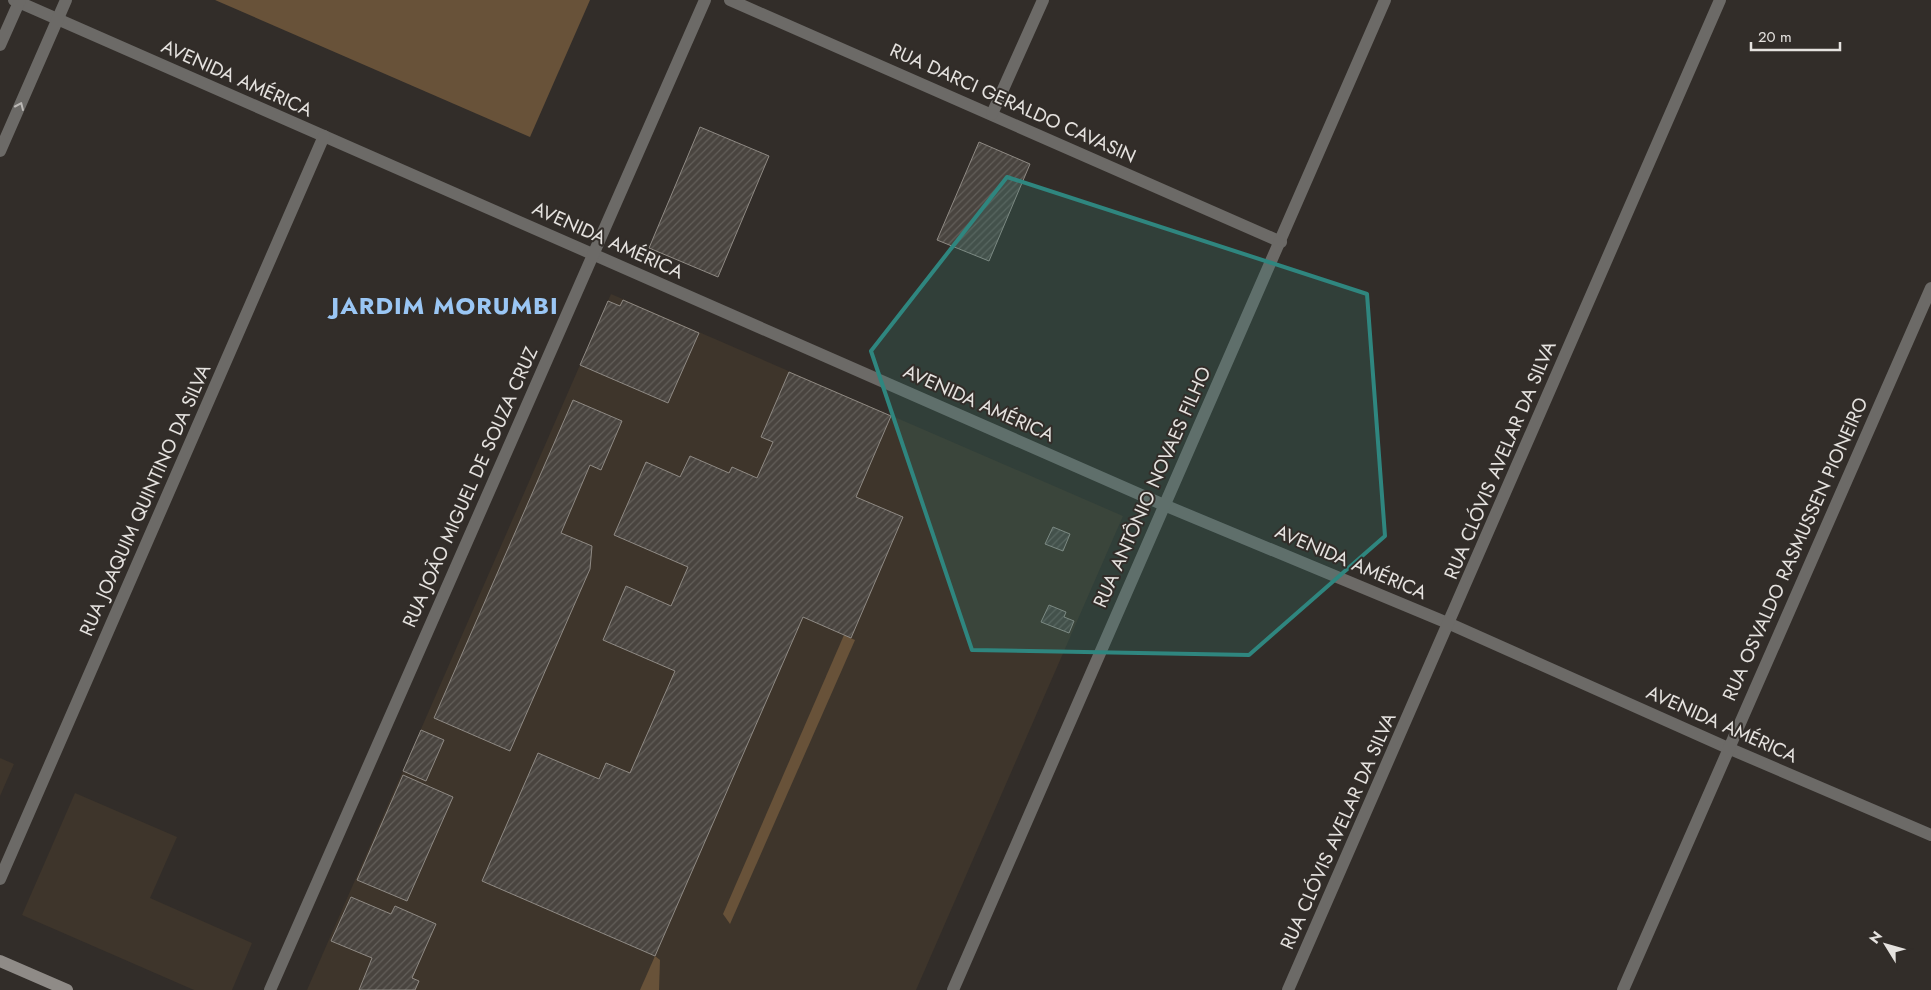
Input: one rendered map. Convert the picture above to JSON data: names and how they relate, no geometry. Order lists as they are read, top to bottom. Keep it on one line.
{"streets":{"street":["AVENIDA AMÉRICA","RUA DARCI GERALDO CAVASIN","RUA CLÓVIS AVELAR DA SILVA","RUA JOÃO MIGUEL DE SOUZA CRUZ","RUA ANTÔNIO NOVAES FILHO","RUA JOAQUIM QUINTINO DA SILVA","RUA OSVALDO RASMUSSEN PIONEIRO"]},"crossings":[["AVENIDA AMÉRICA","RUA CLÓVIS AVELAR DA SILVA"],["AVENIDA AMÉRICA","RUA JOÃO MIGUEL DE SOUZA CRUZ"],["AVENIDA AMÉRICA","RUA ANTÔNIO NOVAES FILHO"],["AVENIDA AMÉRICA","RUA JOAQUIM QUINTINO DA SILVA"],["AVENIDA AMÉRICA","RUA OSVALDO RASMUSSEN PIONEIRO"],["RUA DARCI GERALDO CAVASIN","RUA ANTÔNIO NOVAES FILHO"]],"districts":["JARDIM MORUMBI"],"scale_bar":"20 m","north":"top left"}
